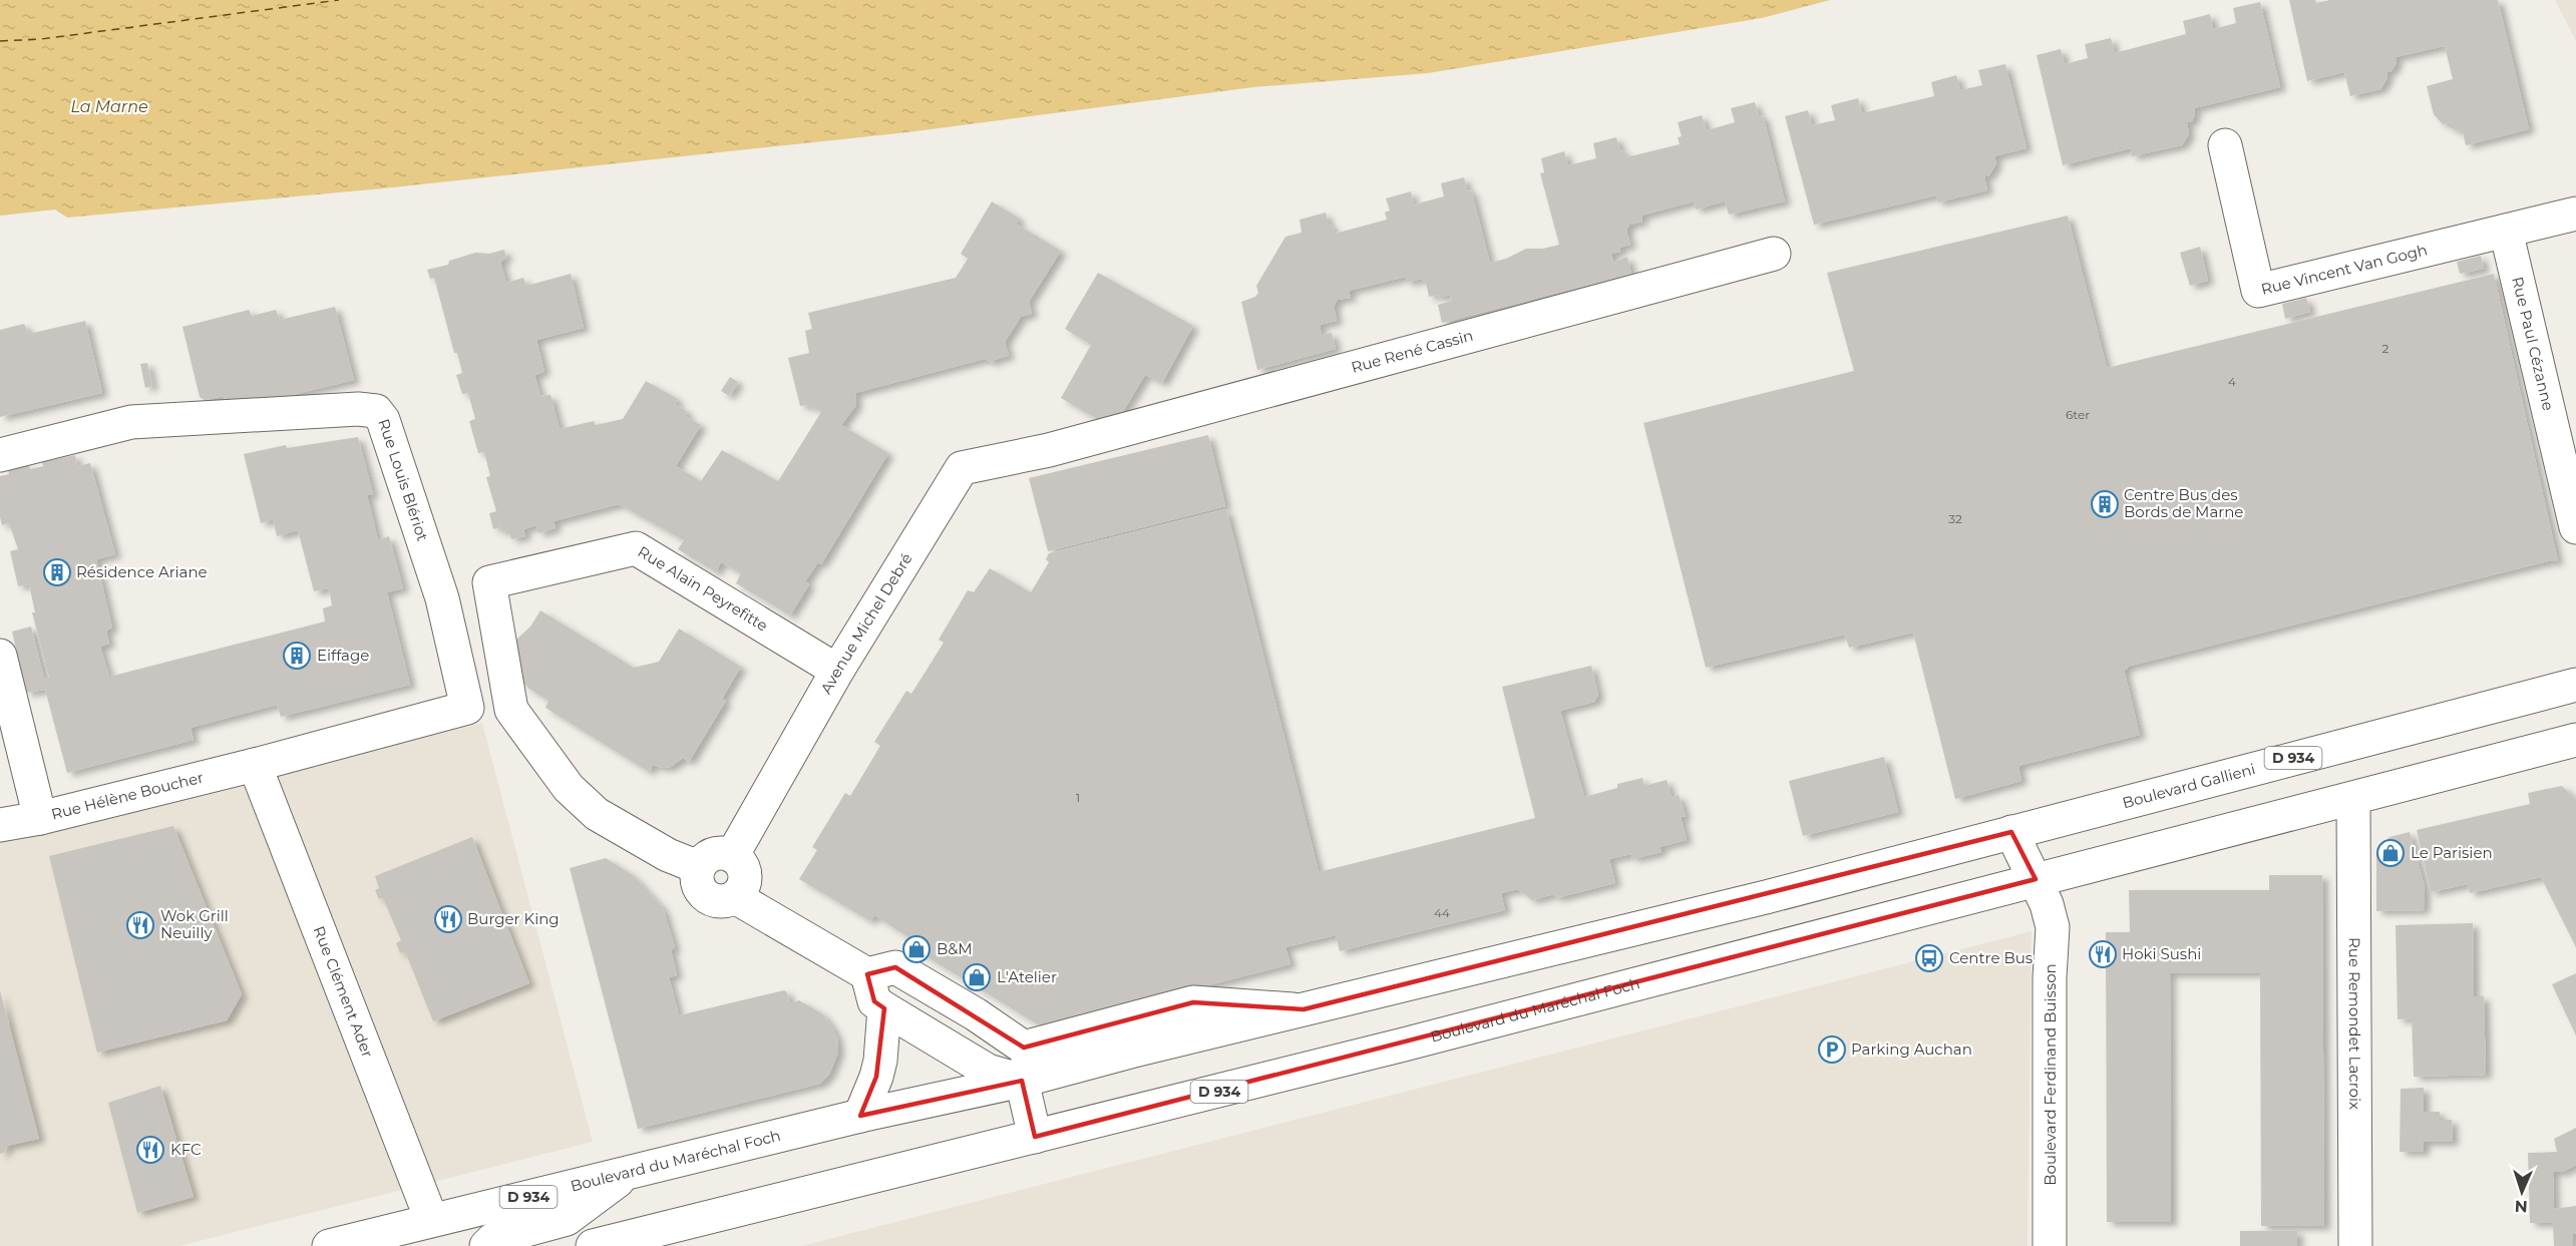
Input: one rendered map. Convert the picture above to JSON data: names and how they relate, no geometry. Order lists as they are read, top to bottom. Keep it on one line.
{"streets":{"street":["Rue Vincent Van Gogh","Rue Paul Cézanne","Rue René Cassin","Rue Louis Blériot","Rue Alain Peyrefitte","Avenue Michel Debré","D 934","Boulevard Gallieni","Rue Hélène Boucher","Rue Clément Ader","Boulevard du Maréchal Foch","Rue Remondet Lacroix","Boulevard Ferdinand Buisson"]},"crossings":[["Rue Vincent Van Gogh","Rue Paul Cézanne"],["Rue René Cassin","Avenue Michel Debré"],["Rue Louis Blériot","Rue Hélène Boucher"],["Rue Louis Blériot","Rue Clément Ader"],["Rue Alain Peyrefitte","Avenue Michel Debré"],["D 934","Boulevard du Maréchal Foch"],["D 934","Rue Remondet Lacroix"],["D 934","Boulevard Ferdinand Buisson"],["Boulevard Gallieni","Boulevard du Maréchal Foch"],["Boulevard Gallieni","Boulevard Ferdinand Buisson"],["Rue Hélène Boucher","Rue Clément Ader"],["Rue Clément Ader","Boulevard du Maréchal Foch"],["Boulevard du Maréchal Foch","Boulevard Ferdinand Buisson"]],"water":["La Marne"],"places":{"building":["Centre Bus des Bords de Marne","Résidence Ariane","Eiffage"],"shop":["Le Parisien","B&M","L'Atelier"],"restaurant":["Burger King","Wok Grill Neuilly","Hoki Sushi","KFC"],"bus stop":["Centre Bus"],"parking":["Parking Auchan"]},"house_numbers":["2","4","6ter","32","1","44"],"north":"bottom"}
